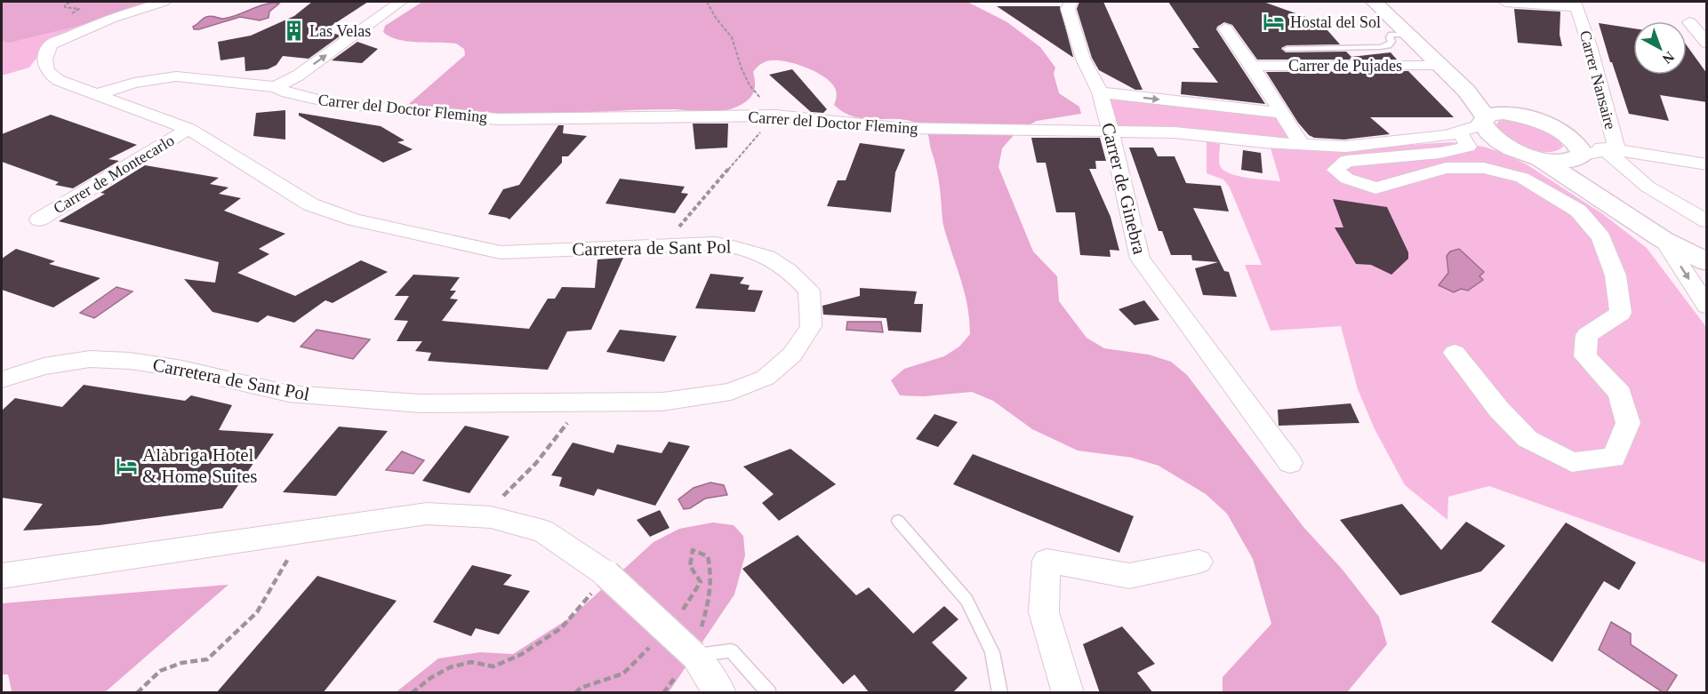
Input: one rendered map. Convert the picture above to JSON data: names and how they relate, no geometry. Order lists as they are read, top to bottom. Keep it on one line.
{"streets":{"street":["Carrer de Pujades","Carrer Nansaire","Carrer del Doctor Fleming","Carrer de Montecarlo","Carrer de Ginebra","Carretera de Sant Pol"]},"crossings":[["Carrer del Doctor Fleming","Carrer de Ginebra"],["Carrer del Doctor Fleming","Carretera de Sant Pol"],["Carrer de Montecarlo","Carretera de Sant Pol"]],"places":{"hotel":["Hostal del Sol","Alàbriga Hotel & Home Suites"],"building":["Las Velas"]},"north":"bottom right"}
